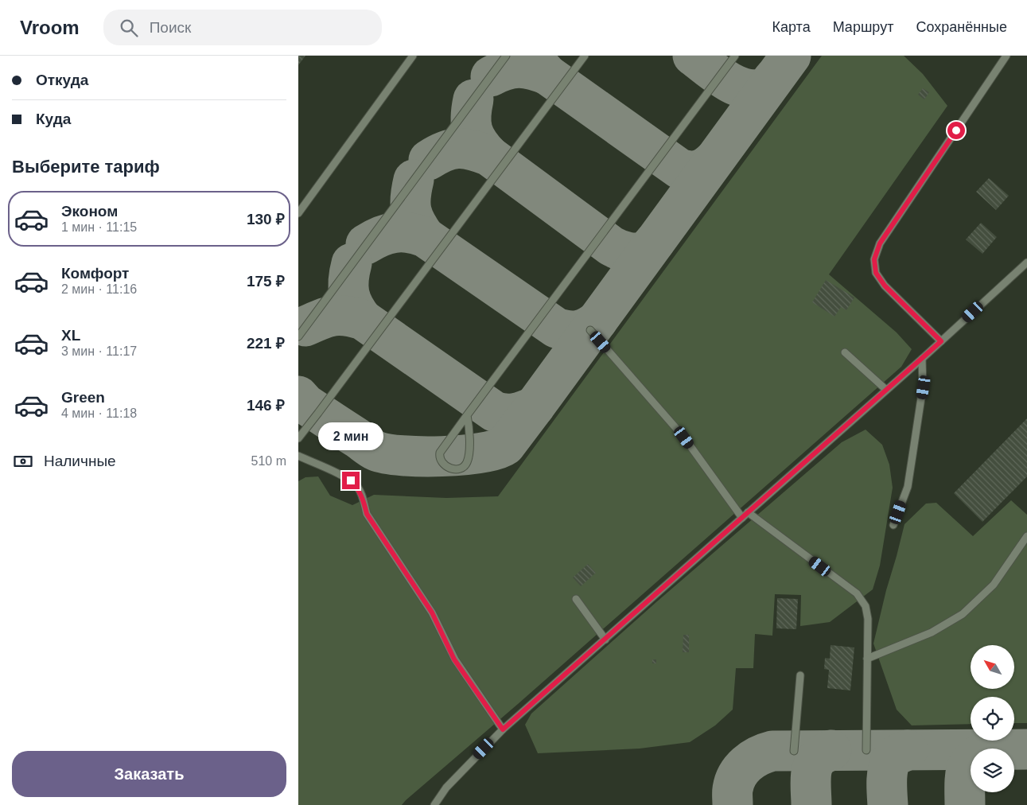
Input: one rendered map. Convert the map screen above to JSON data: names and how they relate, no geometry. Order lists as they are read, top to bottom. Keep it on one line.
{"north":"top left","page":{"header":"Vroom","search":"Поиск","nav":["Карта","Маршрут","Сохранённые"],"banner":["Откуда","Куда"],"heading":"Выберите тариф","list":[{"name":"Эконом","note":"1 мин · 11:15","value":"130 ₽"},{"name":"Комфорт","note":"2 мин · 11:16","value":"175 ₽"},{"name":"XL","note":"3 мин · 11:17","value":"221 ₽"},{"name":"Green","note":"4 мин · 11:18","value":"146 ₽"}],"bubble":"2 мин","pay":["Наличные","510 m"],"buttons":"Заказать"}}
